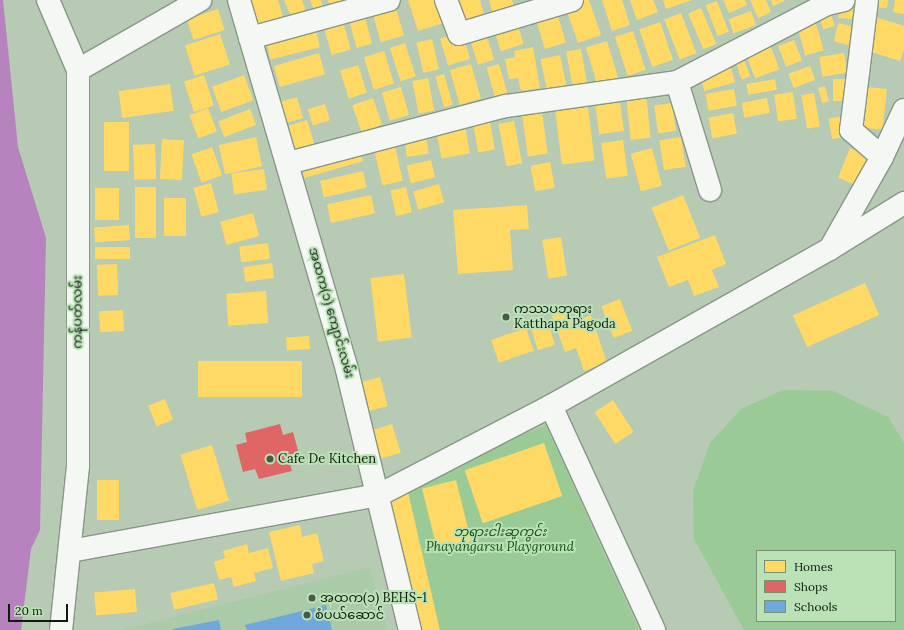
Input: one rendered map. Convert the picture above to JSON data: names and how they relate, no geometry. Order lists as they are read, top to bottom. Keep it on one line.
{"streets":{"street":["ကန်ပတ်လမ်း","အထက(၁) ကျောင်းလမ်း"]},"parks":["ဘုရားငါးဆူကွင်း Phayangarsu Playground"],"places":["ကဿပဘုရား Katthapa Pagoda","Cafe De Kitchen","အထက(၁) BEHS-1","စံပယ်ဆောင်"],"legend":["Homes","Shops","Schools"],"scale_bar":"20 m"}
